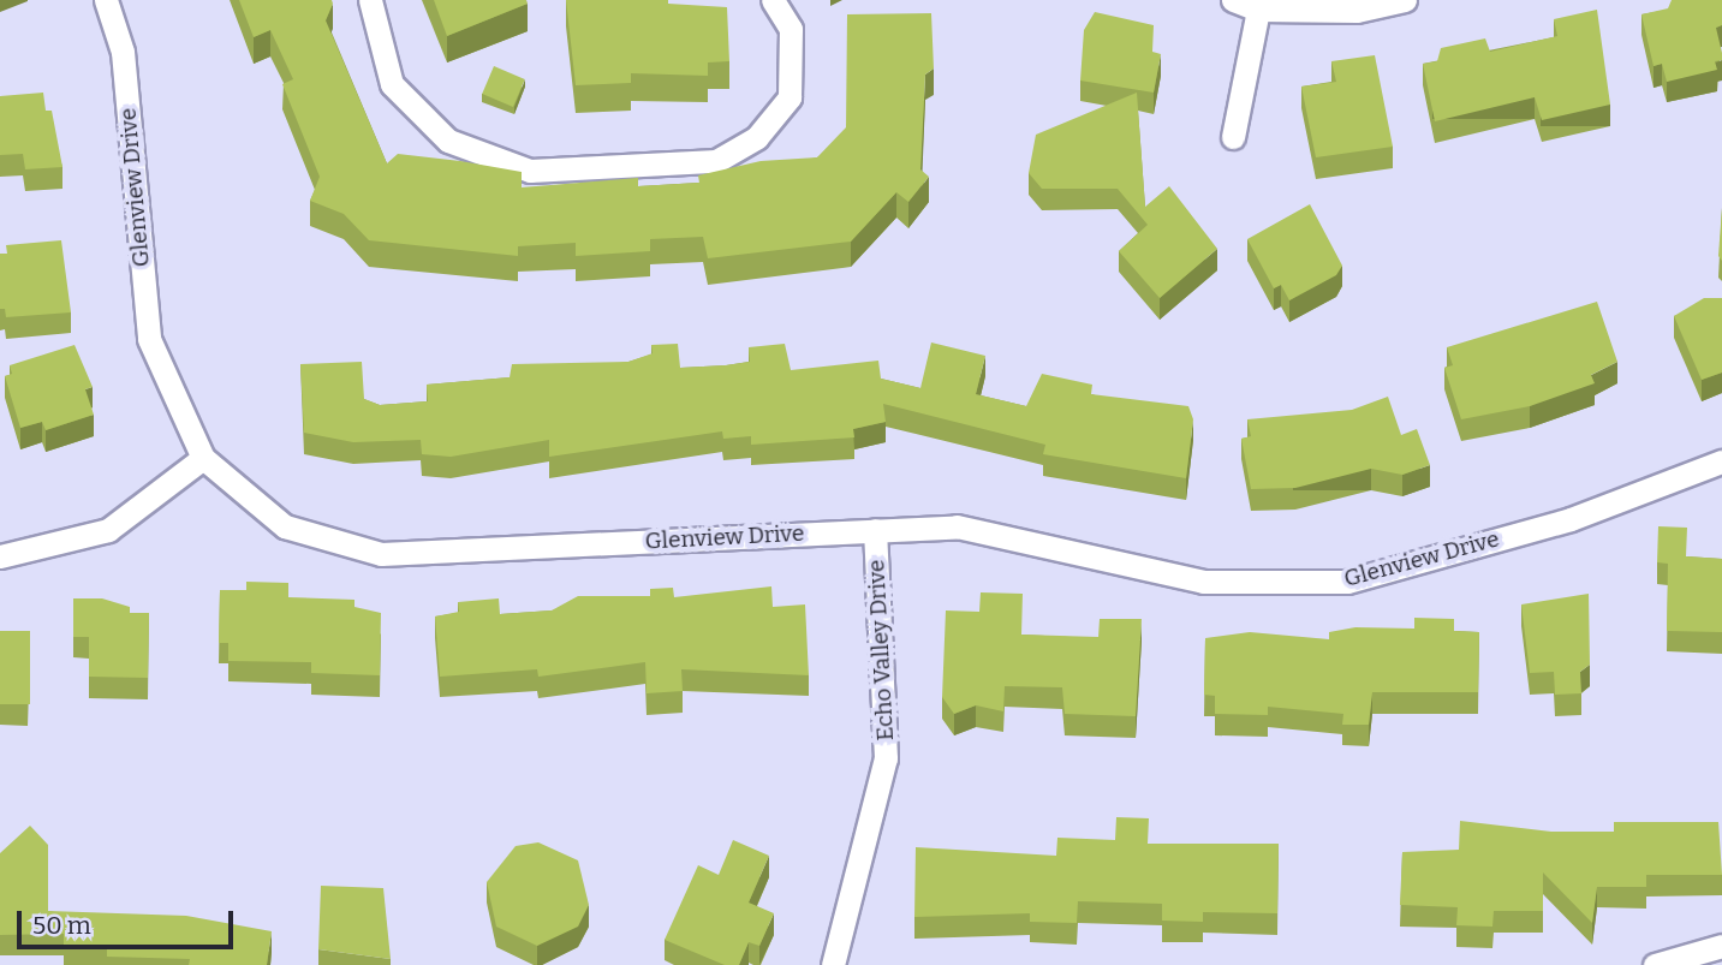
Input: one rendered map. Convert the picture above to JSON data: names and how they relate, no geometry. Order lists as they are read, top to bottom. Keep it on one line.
{"streets":{"street":["Glenview Drive","Echo Valley Drive"]},"crossings":[["Glenview Drive","Echo Valley Drive"]],"scale_bar":"50 m"}
